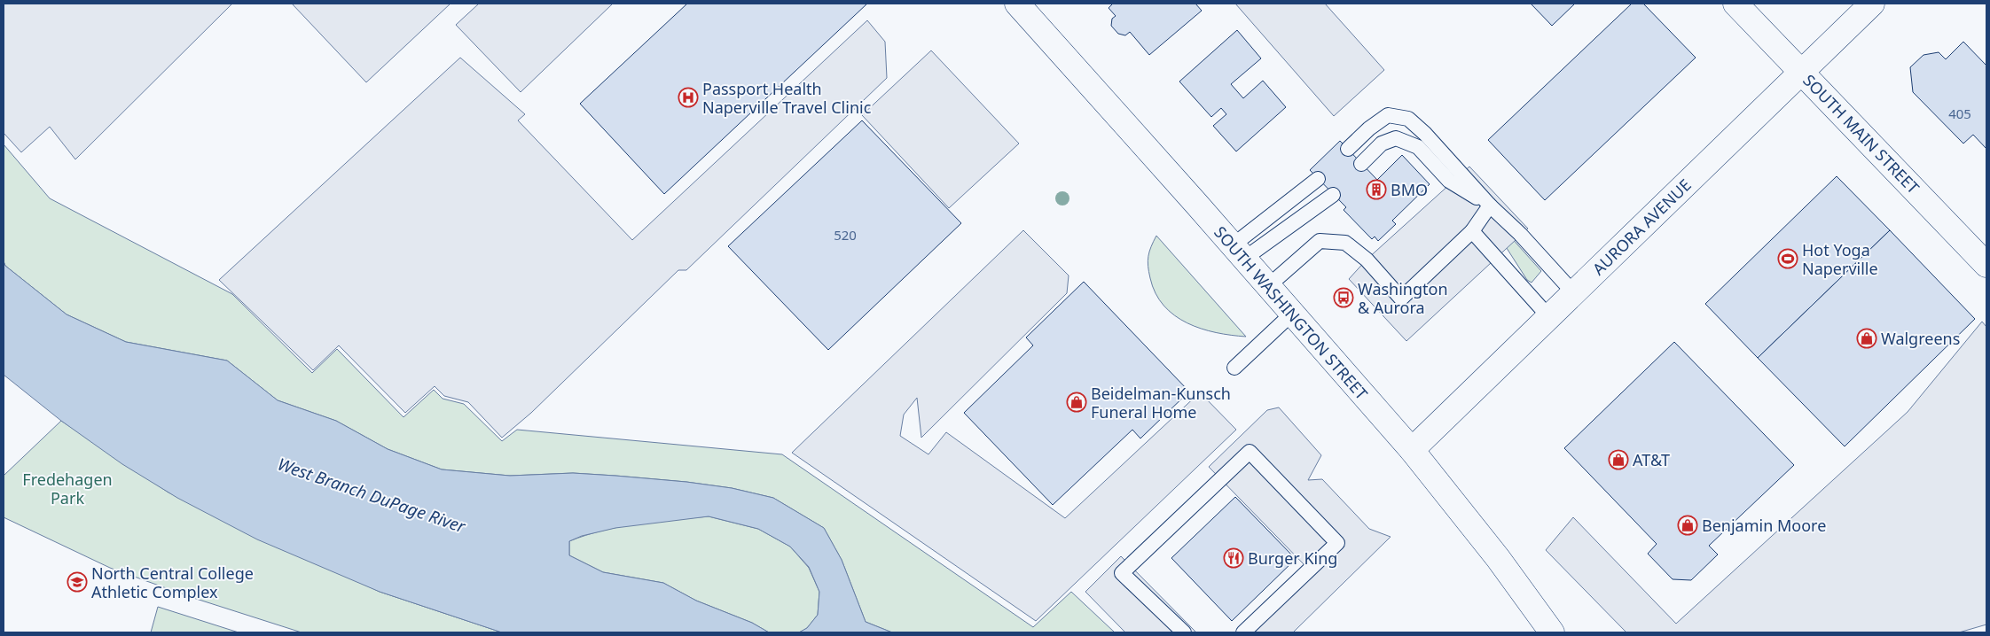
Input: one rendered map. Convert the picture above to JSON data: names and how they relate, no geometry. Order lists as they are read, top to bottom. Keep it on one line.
{"streets":{"main road":["SOUTH MAIN STREET","AURORA AVENUE","SOUTH WASHINGTON STREET"]},"crossings":[["SOUTH MAIN STREET","AURORA AVENUE"],["AURORA AVENUE","SOUTH WASHINGTON STREET"]],"water":["West Branch DuPage River"],"parks":["Fredehagen Park"],"places":{"hospital":["Passport Health Naperville Travel Clinic"],"building":["BMO"],"sports":["Hot Yoga Naperville"],"bus stop":["Washington & Aurora"],"shop":["Walgreens","Beidelman-Kunsch Funeral Home","AT&T","Benjamin Moore"],"restaurant":["Burger King"],"school or university":["North Central College Athletic Complex"]},"house_numbers":["405","520"]}
